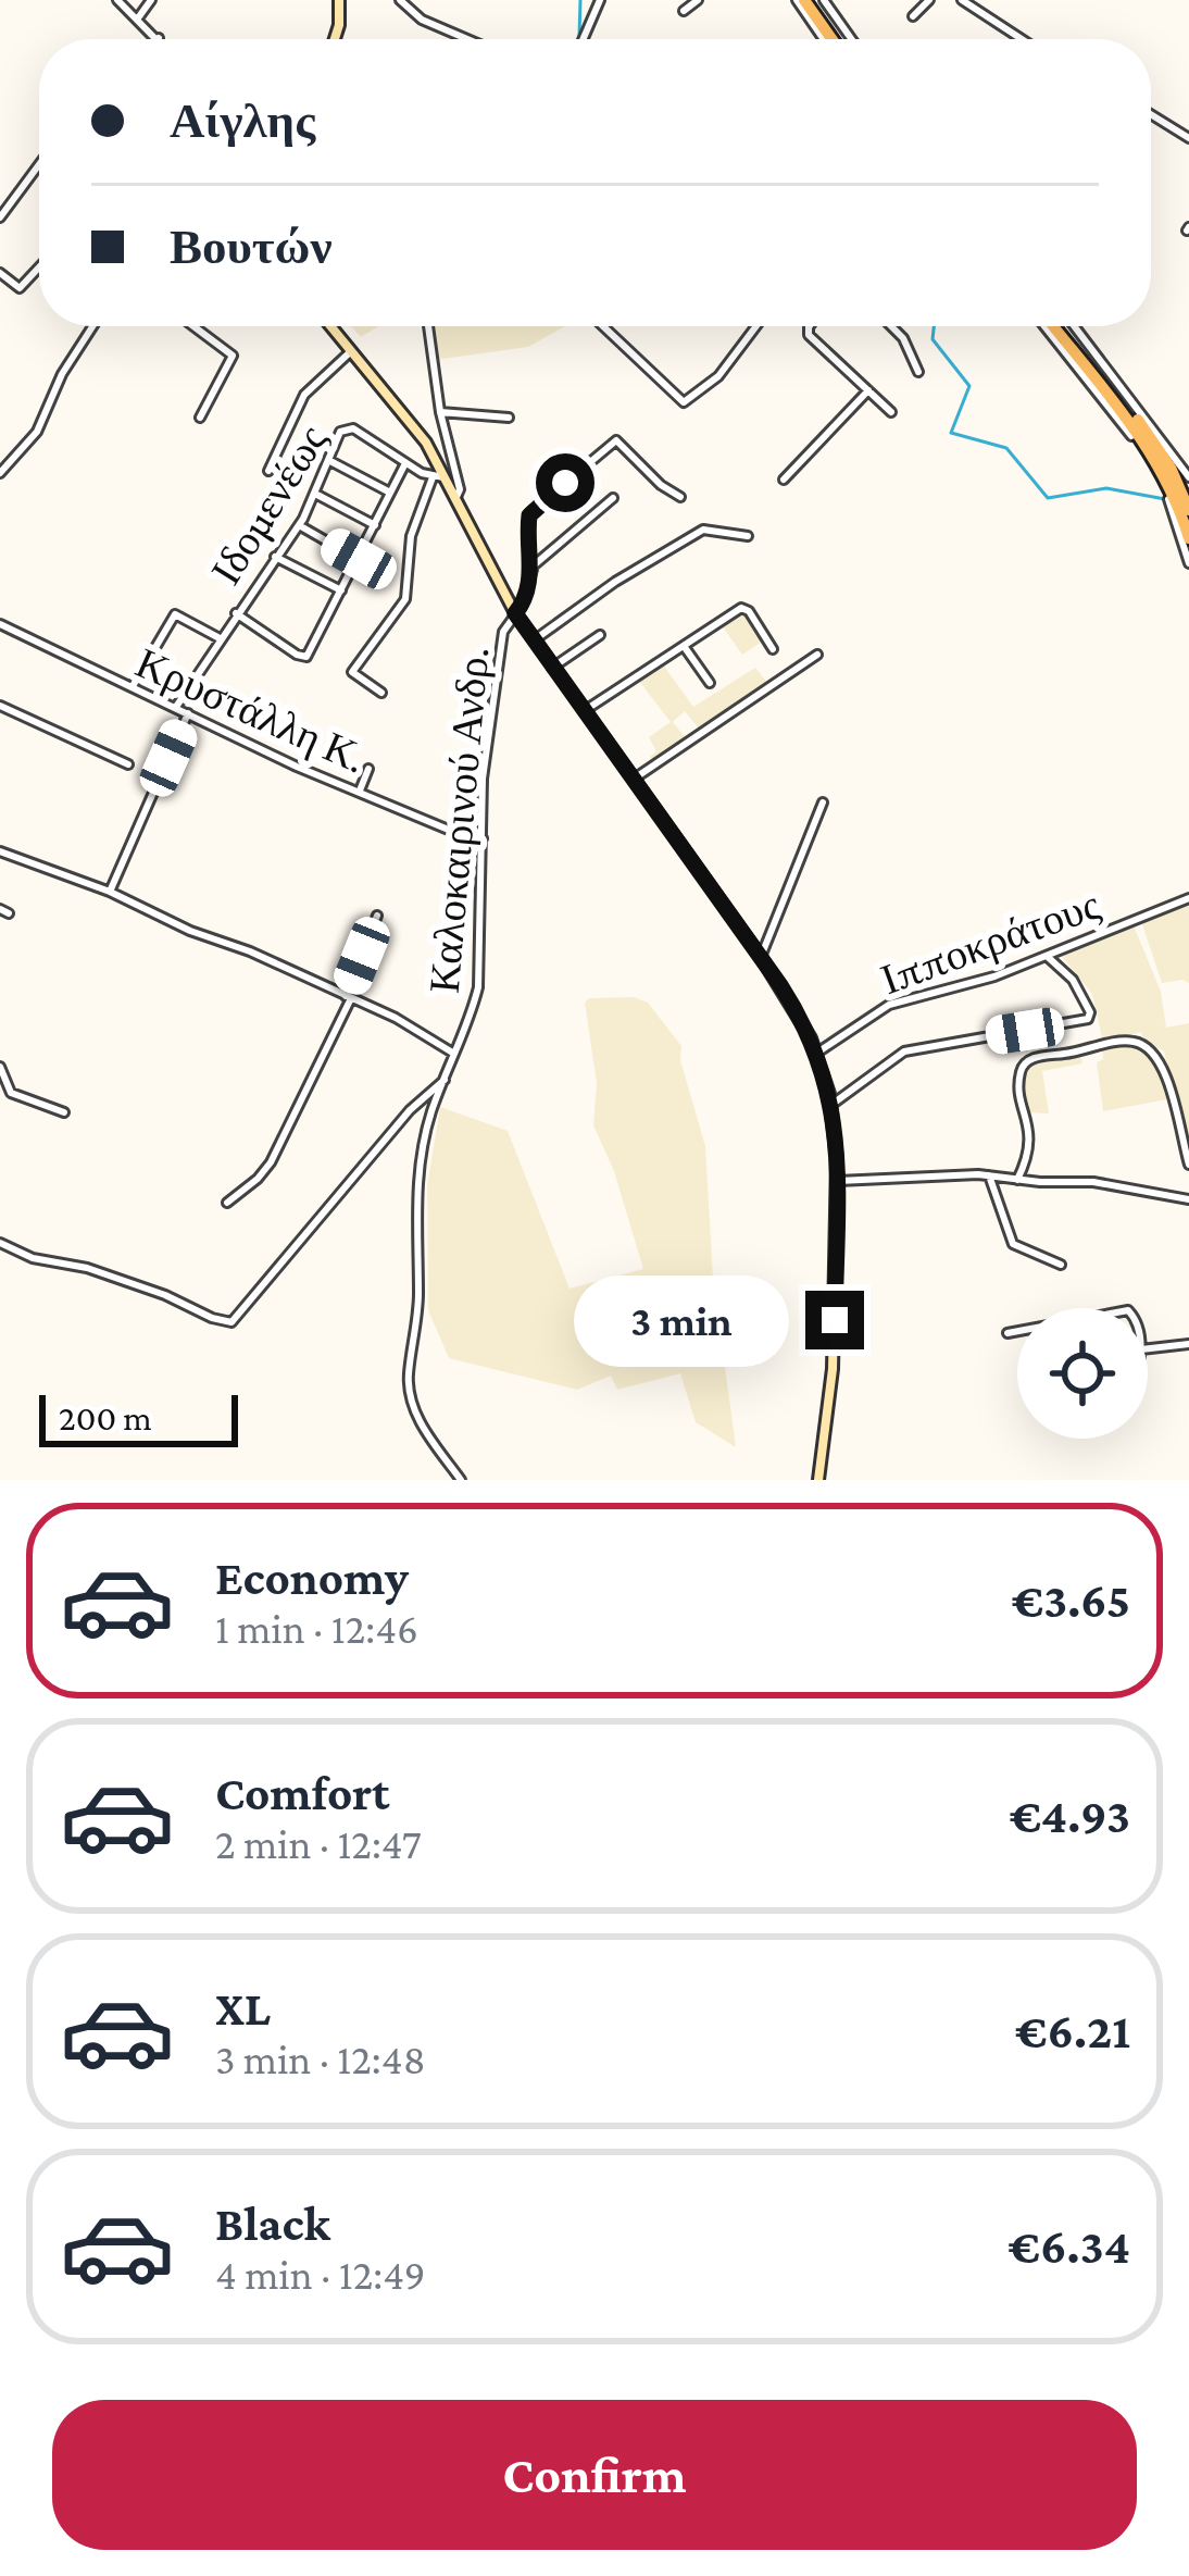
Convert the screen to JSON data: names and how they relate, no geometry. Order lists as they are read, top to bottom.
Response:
{
  "streets": {
    "street": [
      "Ιδομενέως",
      "Κρυστάλλη Κ.",
      "Καλοκαιρινού Ανδρ.",
      "Ιπποκράτους"
    ]
  },
  "crossings": [
    ["Ιδομενέως", "Κρυστάλλη Κ."],
    ["Κρυστάλλη Κ.", "Καλοκαιρινού Ανδρ."]
  ],
  "scale_bar": "200 m",
  "page": {
    "banner": ["Αίγλης", "Βουτών"],
    "bubble": "3 min",
    "scale": "200 m",
    "list": [
      {
        "name": "Economy",
        "note": "1 min · 12:46",
        "value": "€3.65"
      },
      {
        "name": "Comfort",
        "note": "2 min · 12:47",
        "value": "€4.93"
      },
      {
        "name": "XL",
        "note": "3 min · 12:48",
        "value": "€6.21"
      },
      {
        "name": "Black",
        "note": "4 min · 12:49",
        "value": "€6.34"
      }
    ],
    "buttons": "Confirm"
  }
}
